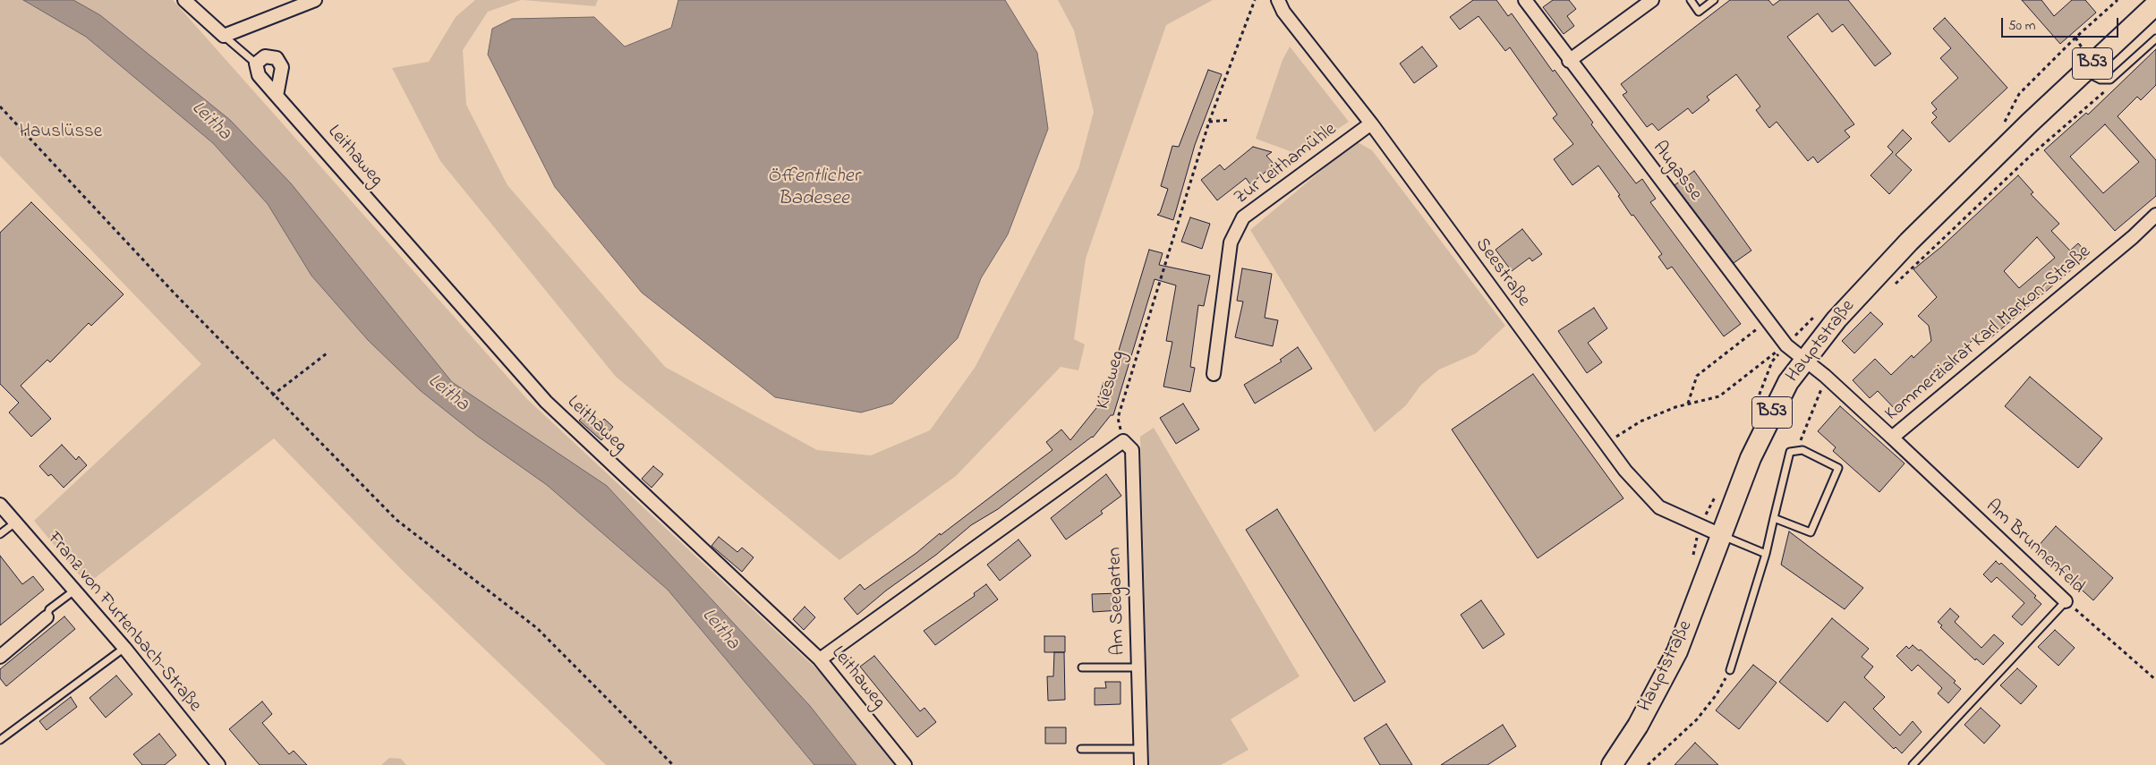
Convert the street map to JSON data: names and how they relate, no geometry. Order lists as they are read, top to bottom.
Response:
{
  "streets": {
    "main road": ["B53", "Hauptstraße"],
    "street": [
      "Leithaweg",
      "Zur Leithamühle",
      "Augasse",
      "Seestraße",
      "Kommerzialrat Karl Markon-Straße",
      "Am Brunnenfeld",
      "Am Seegarten",
      "Franz von Furtenbach-Straße"
    ],
    "path": ["Kiesweg"]
  },
  "crossings": [
    ["Zur Leithamühle", "Seestraße"],
    ["Augasse", "Kommerzialrat Karl Markon-Straße"],
    ["Augasse", "Hauptstraße"],
    ["Seestraße", "Hauptstraße"],
    ["Kommerzialrat Karl Markon-Straße", "Hauptstraße"],
    ["Kommerzialrat Karl Markon-Straße", "Am Brunnenfeld"],
    ["Kiesweg", "Am Seegarten"]
  ],
  "water": ["Leitha", "Öffentlicher Badesee"],
  "parks": ["Hauslüsse"],
  "scale_bar": "50 m"
}
